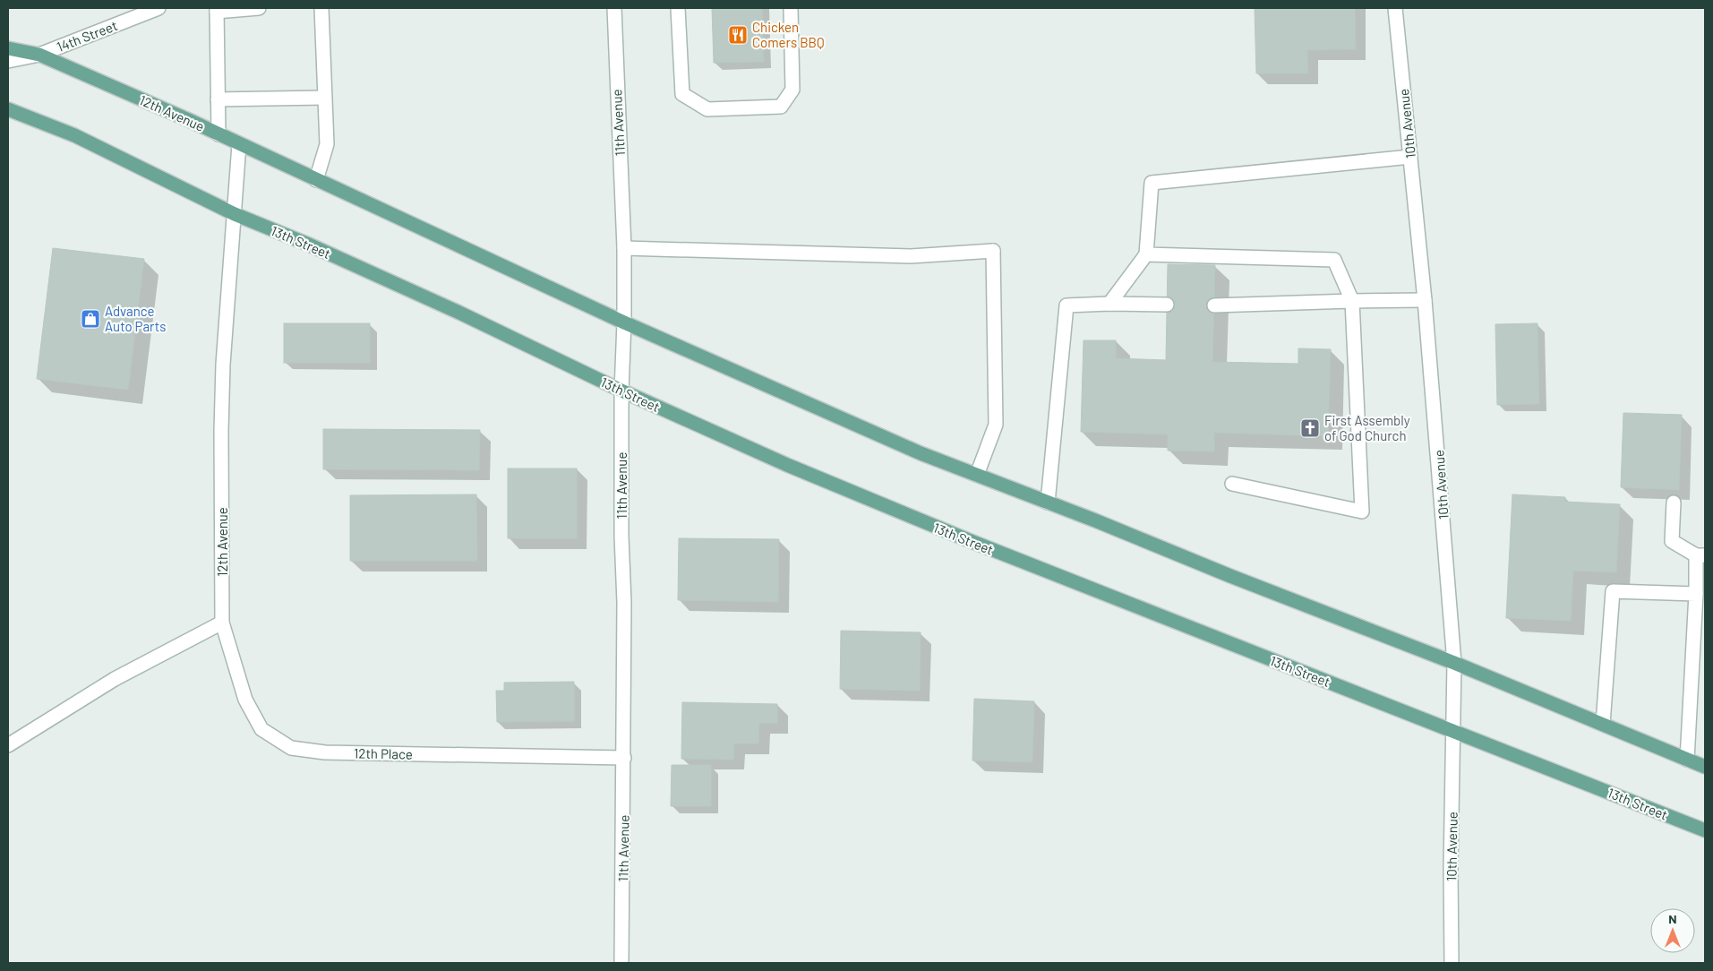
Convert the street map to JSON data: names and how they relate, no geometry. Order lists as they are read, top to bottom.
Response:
{
  "streets": {
    "main road": ["14th Street", "12th Avenue", "13th Street"],
    "street": ["11th Avenue", "10th Avenue", "12th Place"]
  },
  "crossings": [
    ["14th Street", "12th Avenue"],
    ["12th Avenue", "13th Street"],
    ["12th Avenue", "12th Place"],
    ["11th Avenue", "13th Street"],
    ["11th Avenue", "12th Place"],
    ["10th Avenue", "13th Street"]
  ],
  "places": {
    "restaurant": ["Chicken Comers BBQ"],
    "shop": ["Advance Auto Parts"],
    "church": ["First Assembly of God Church"]
  },
  "north": "top"
}
